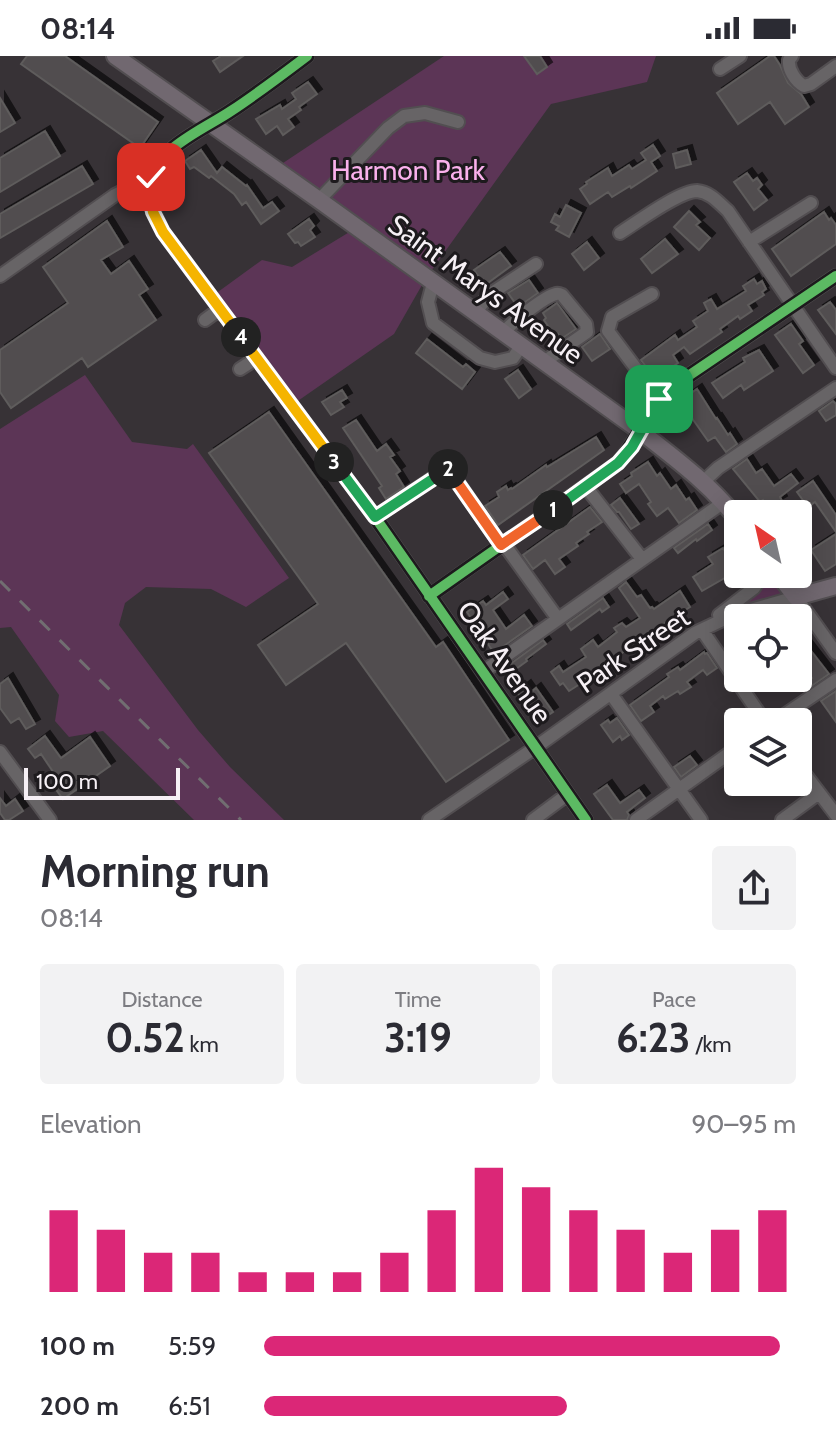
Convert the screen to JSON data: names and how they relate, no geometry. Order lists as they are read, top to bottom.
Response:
{
  "streets": {
    "main road": ["Saint Marys Avenue"],
    "street": ["Park Street", "Oak Avenue"]
  },
  "crossings": [
    ["Park Street", "Oak Avenue"]
  ],
  "parks": ["Harmon Park"],
  "scale_bar": "100 m",
  "north": "top left",
  "page": {
    "status": "08:14",
    "pins": [
      "4",
      "3",
      "2",
      "1"
    ],
    "scale": "100 m",
    "heading": ["Morning run", "08:14"],
    "stats": [
      ["Distance", "0.52 km"],
      ["Time", "3:19"],
      ["Pace", "6:23 /km"]
    ],
    "chart": ["Elevation", "90–95 m"],
    "list": [
      {
        "name": "100 m",
        "note": "5:59"
      },
      {
        "name": "200 m",
        "note": "6:51"
      }
    ]
  }
}
